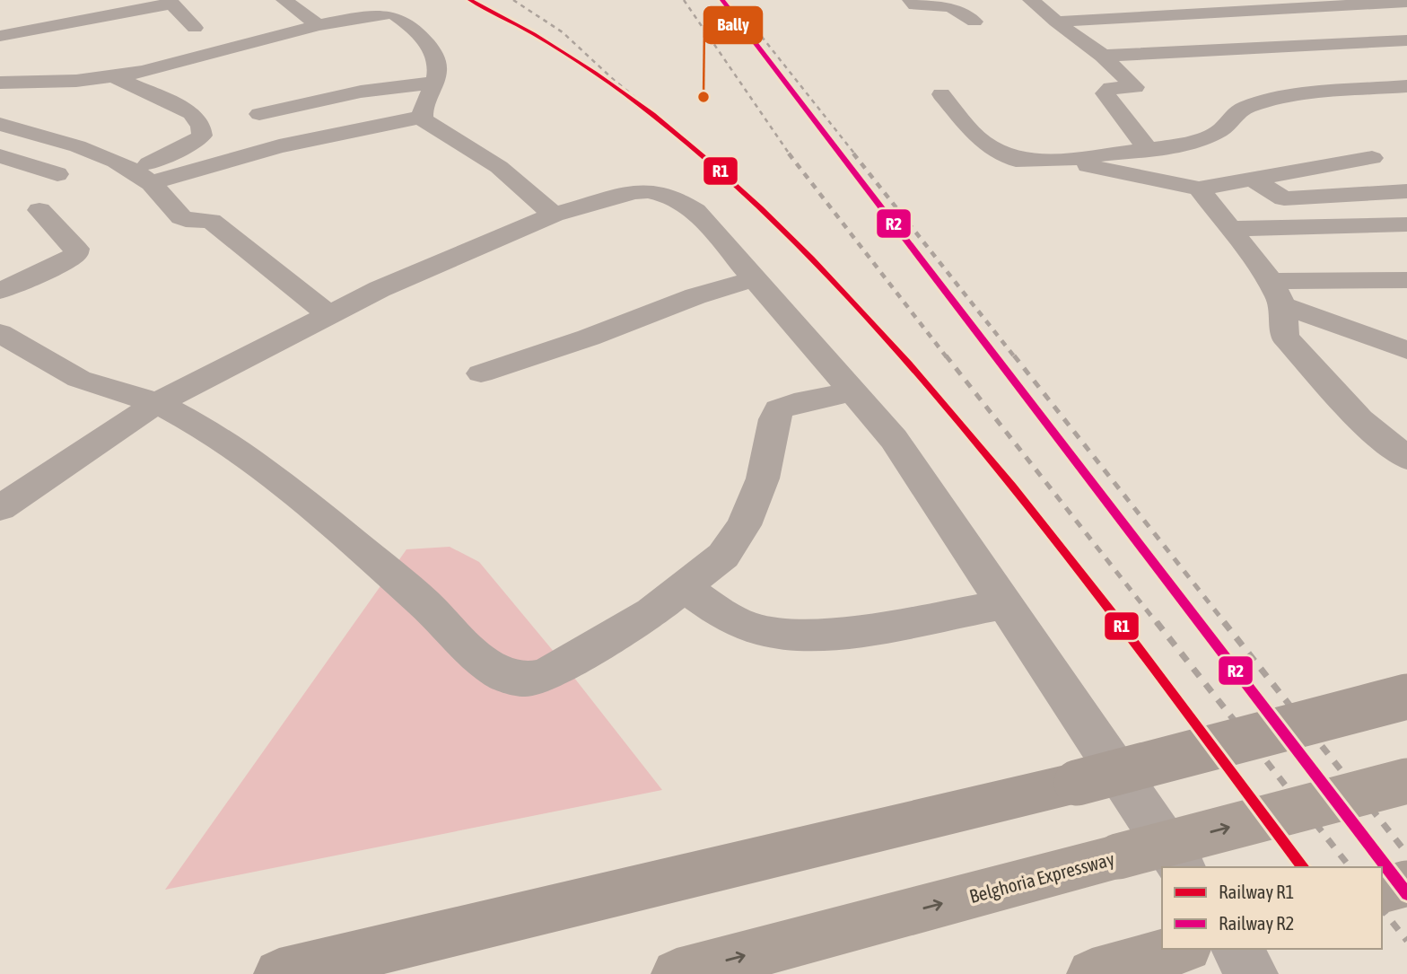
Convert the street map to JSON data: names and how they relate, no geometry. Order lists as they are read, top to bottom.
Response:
{
  "streets": {
    "highway": ["Belghoria Expressway"]
  },
  "one_way": ["Belghoria Expressway"],
  "places": ["Bally"],
  "lines": ["rail line R1", "rail line R2"],
  "legend": ["Railway R1", "Railway R2"]
}
